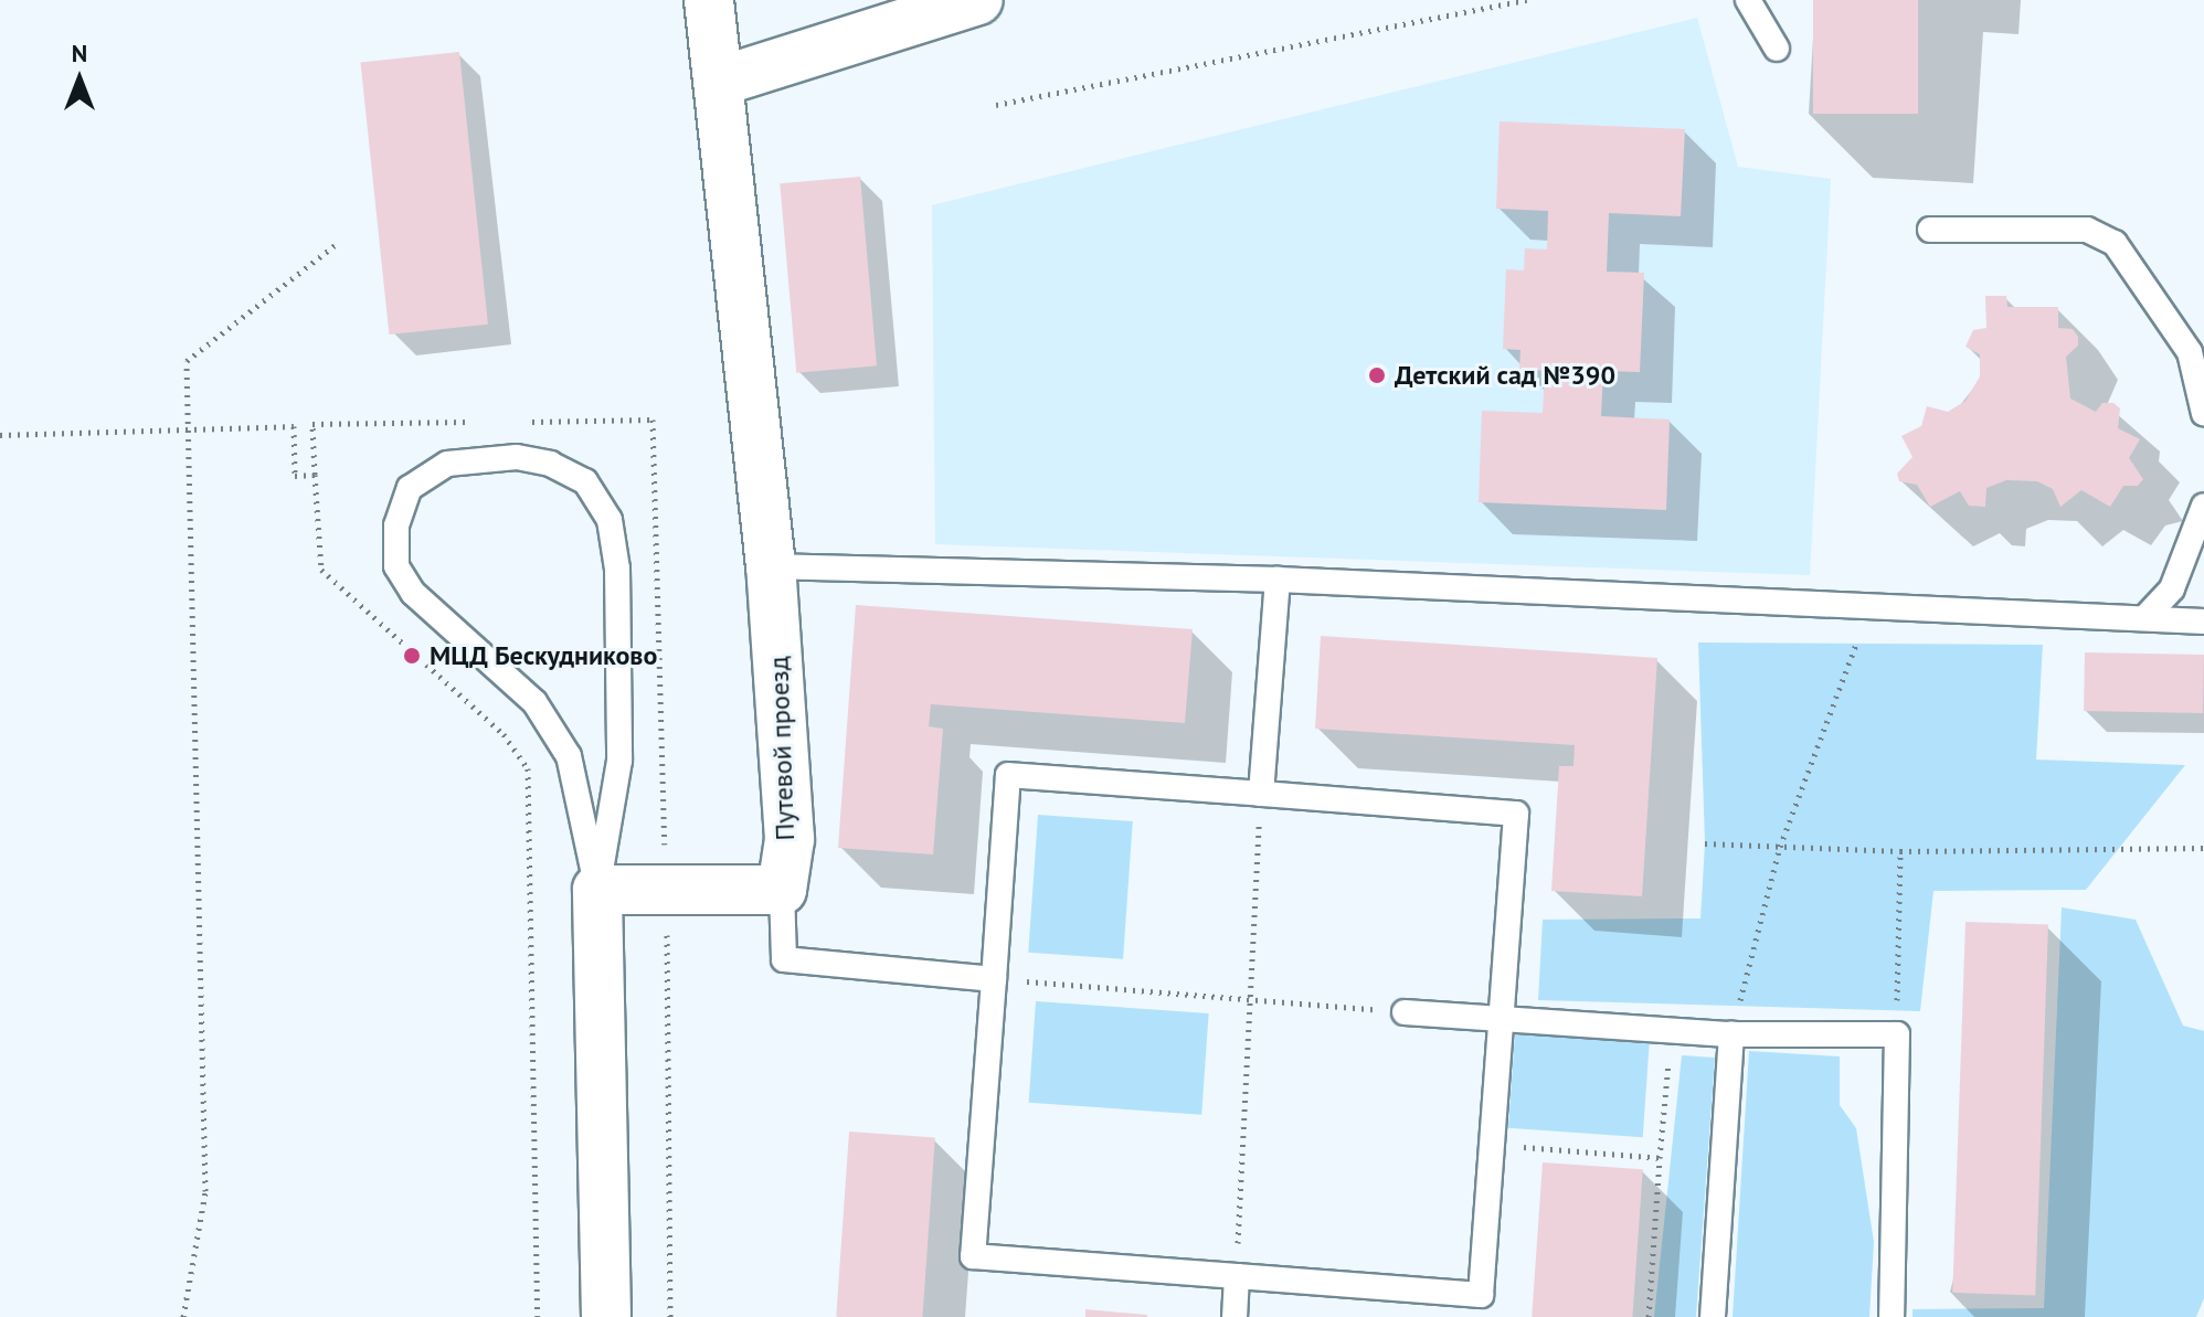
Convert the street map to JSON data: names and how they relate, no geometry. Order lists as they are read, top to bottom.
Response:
{
  "streets": {
    "street": ["Путевой проезд"]
  },
  "places": ["Детский сад №390", "МЦД Бескудниково"],
  "north": "top"
}
